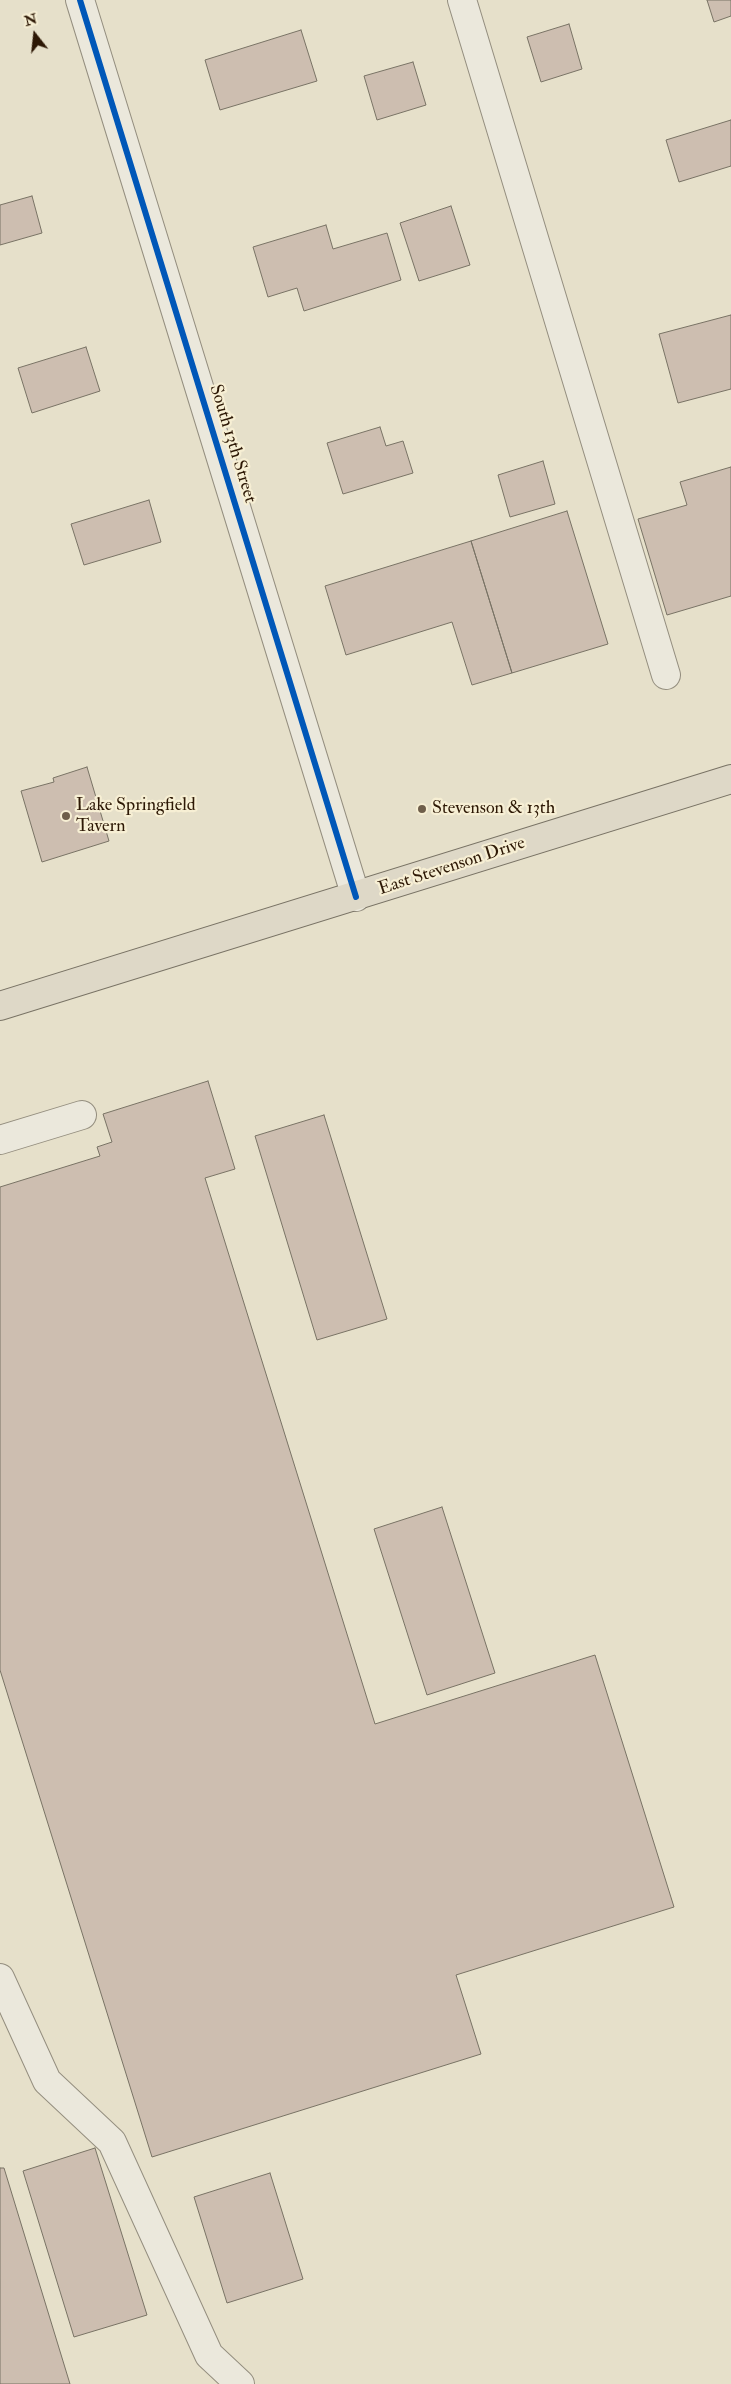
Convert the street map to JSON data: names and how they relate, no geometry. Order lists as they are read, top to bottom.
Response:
{
  "streets": {
    "main road": ["East Stevenson Drive"],
    "street": ["South 13th Street"]
  },
  "crossings": [
    ["South 13th Street", "East Stevenson Drive"]
  ],
  "places": ["Stevenson & 13th", "Lake Springfield Tavern"],
  "north": "top"
}
